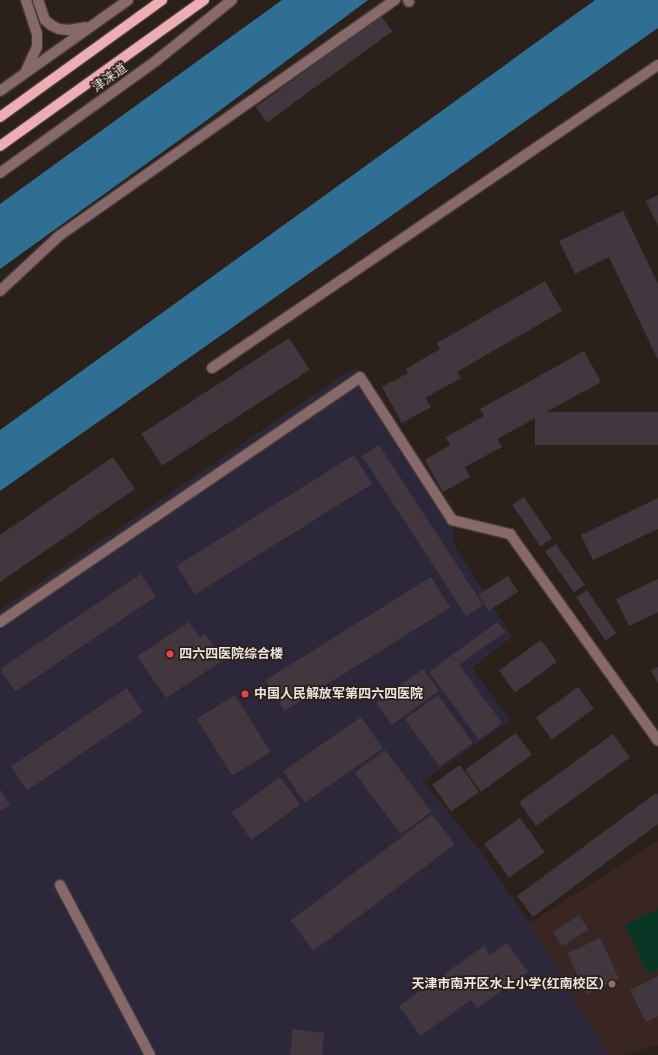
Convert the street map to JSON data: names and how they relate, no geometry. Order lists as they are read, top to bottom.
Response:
{
  "streets": {
    "street": ["津涞道"]
  },
  "places": ["四六四医院综合楼", "中国人民解放军第四六四医院", "天津市南开区水上小学(红南校区)"]
}
